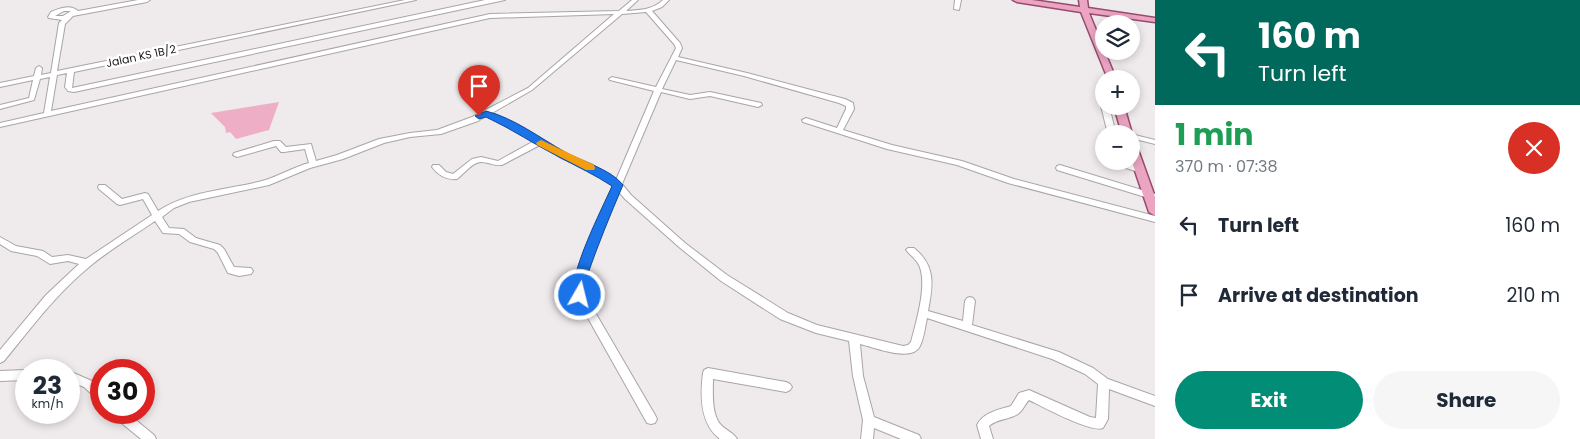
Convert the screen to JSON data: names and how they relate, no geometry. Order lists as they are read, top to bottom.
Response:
{
  "streets": {
    "street": ["Jalan KS 1B/2"]
  },
  "page": {
    "turn": ["160 m", "Turn left"],
    "map_buttons": ["+", "−"],
    "heading": ["1 min", "370 m · 07:38"],
    "list": [
      {
        "name": "Turn left",
        "value": "160 m"
      },
      {
        "name": "Arrive at destination",
        "value": "210 m"
      }
    ],
    "speed": "23 km/h",
    "limit": "30",
    "buttons": ["Exit", "Share"]
  }
}
